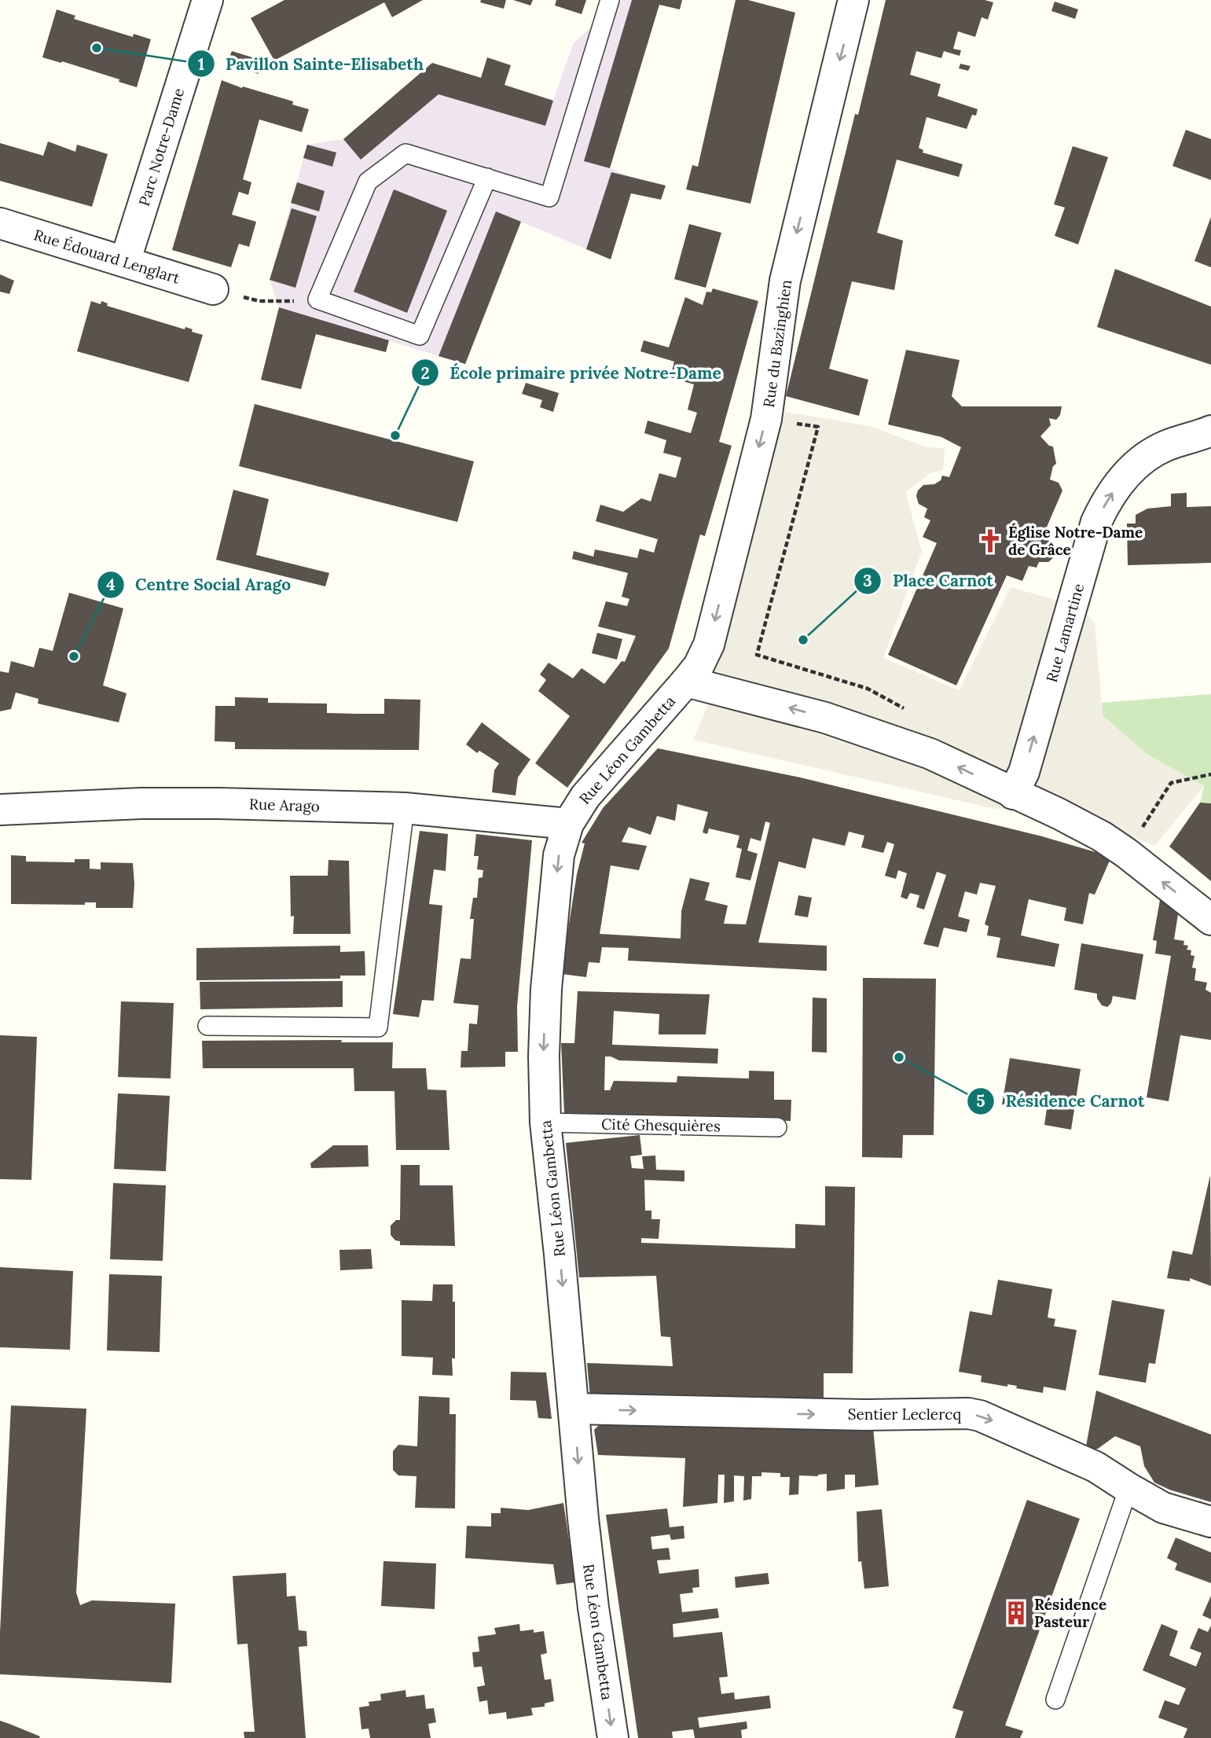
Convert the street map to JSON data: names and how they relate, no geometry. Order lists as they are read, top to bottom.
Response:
{
  "streets": {
    "street": [
      "Parc Notre-Dame",
      "Rue Édouard Lenglart",
      "Rue du Bazinghien",
      "Rue Lamartine",
      "Rue Léon Gambetta",
      "Rue Arago",
      "Sentier Leclercq"
    ],
    "lane": ["Cité Ghesquières"]
  },
  "crossings": [
    ["Parc Notre-Dame", "Rue Édouard Lenglart"],
    ["Rue du Bazinghien", "Rue Léon Gambetta"],
    ["Rue Léon Gambetta", "Rue Arago"],
    ["Rue Léon Gambetta", "Cité Ghesquières"],
    ["Rue Léon Gambetta", "Sentier Leclercq"]
  ],
  "one_way": [
    "Rue du Bazinghien",
    "Rue Lamartine",
    "Rue Léon Gambetta",
    "Sentier Leclercq"
  ],
  "places": {
    "other": [
      "Pavillon Sainte-Elisabeth",
      "École primaire privée Notre-Dame",
      "Place Carnot",
      "Centre Social Arago",
      "Résidence Carnot"
    ],
    "church": ["Église Notre-Dame de Grâce"],
    "building": ["Résidence Pasteur"]
  }
}
